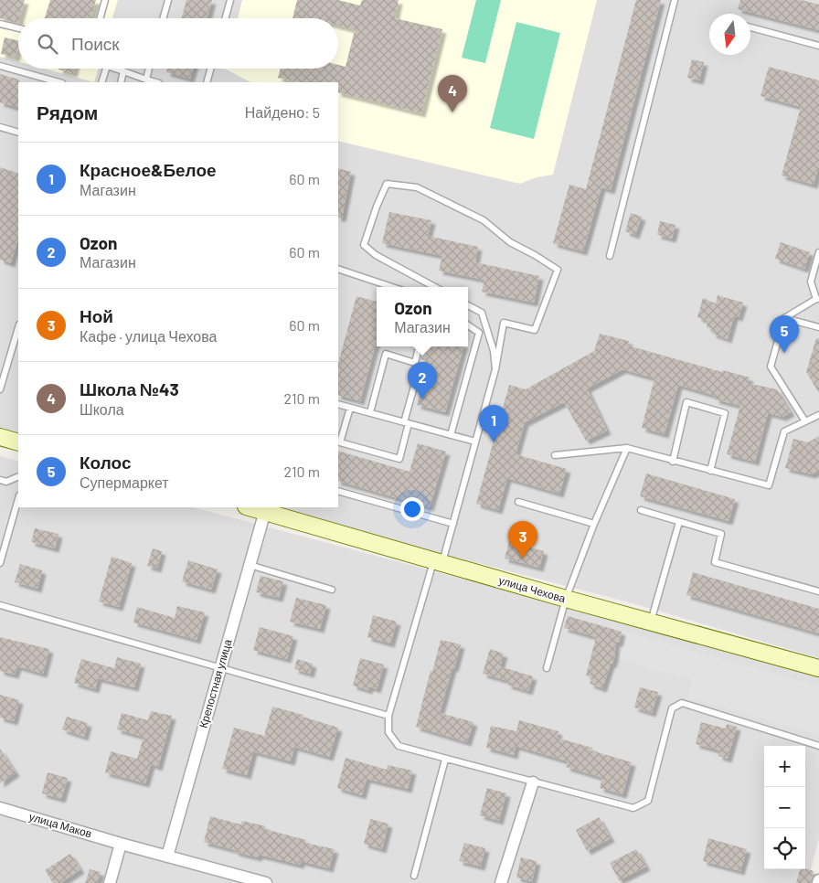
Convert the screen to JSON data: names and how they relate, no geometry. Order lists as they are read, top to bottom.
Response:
{
  "streets": {
    "street": ["улица Чехова", "Крепостная улица", "улица Маков"]
  },
  "crossings": [
    ["улица Чехова", "Крепостная улица"]
  ],
  "north": "bottom",
  "page": {
    "search": "Поиск",
    "pins": [
      "4",
      "5",
      "2",
      "1",
      "3"
    ],
    "heading": ["Рядом", "Найдено: 5"],
    "list": [
      {
        "mark": "1",
        "name": "Красное&Белое",
        "note": "Магазин",
        "value": "60 m"
      },
      {
        "mark": "2",
        "name": "Ozon",
        "note": "Магазин",
        "value": "60 m"
      },
      {
        "mark": "3",
        "name": "Ной",
        "note": "Кафе · улица Чехова",
        "value": "60 m"
      },
      {
        "mark": "4",
        "name": "Школа №43",
        "note": "Школа",
        "value": "210 m"
      },
      {
        "mark": "5",
        "name": "Колос",
        "note": "Супермаркет",
        "value": "210 m"
      }
    ],
    "popup": ["Ozon", "Магазин"],
    "map_buttons": ["+", "−"]
  }
}
